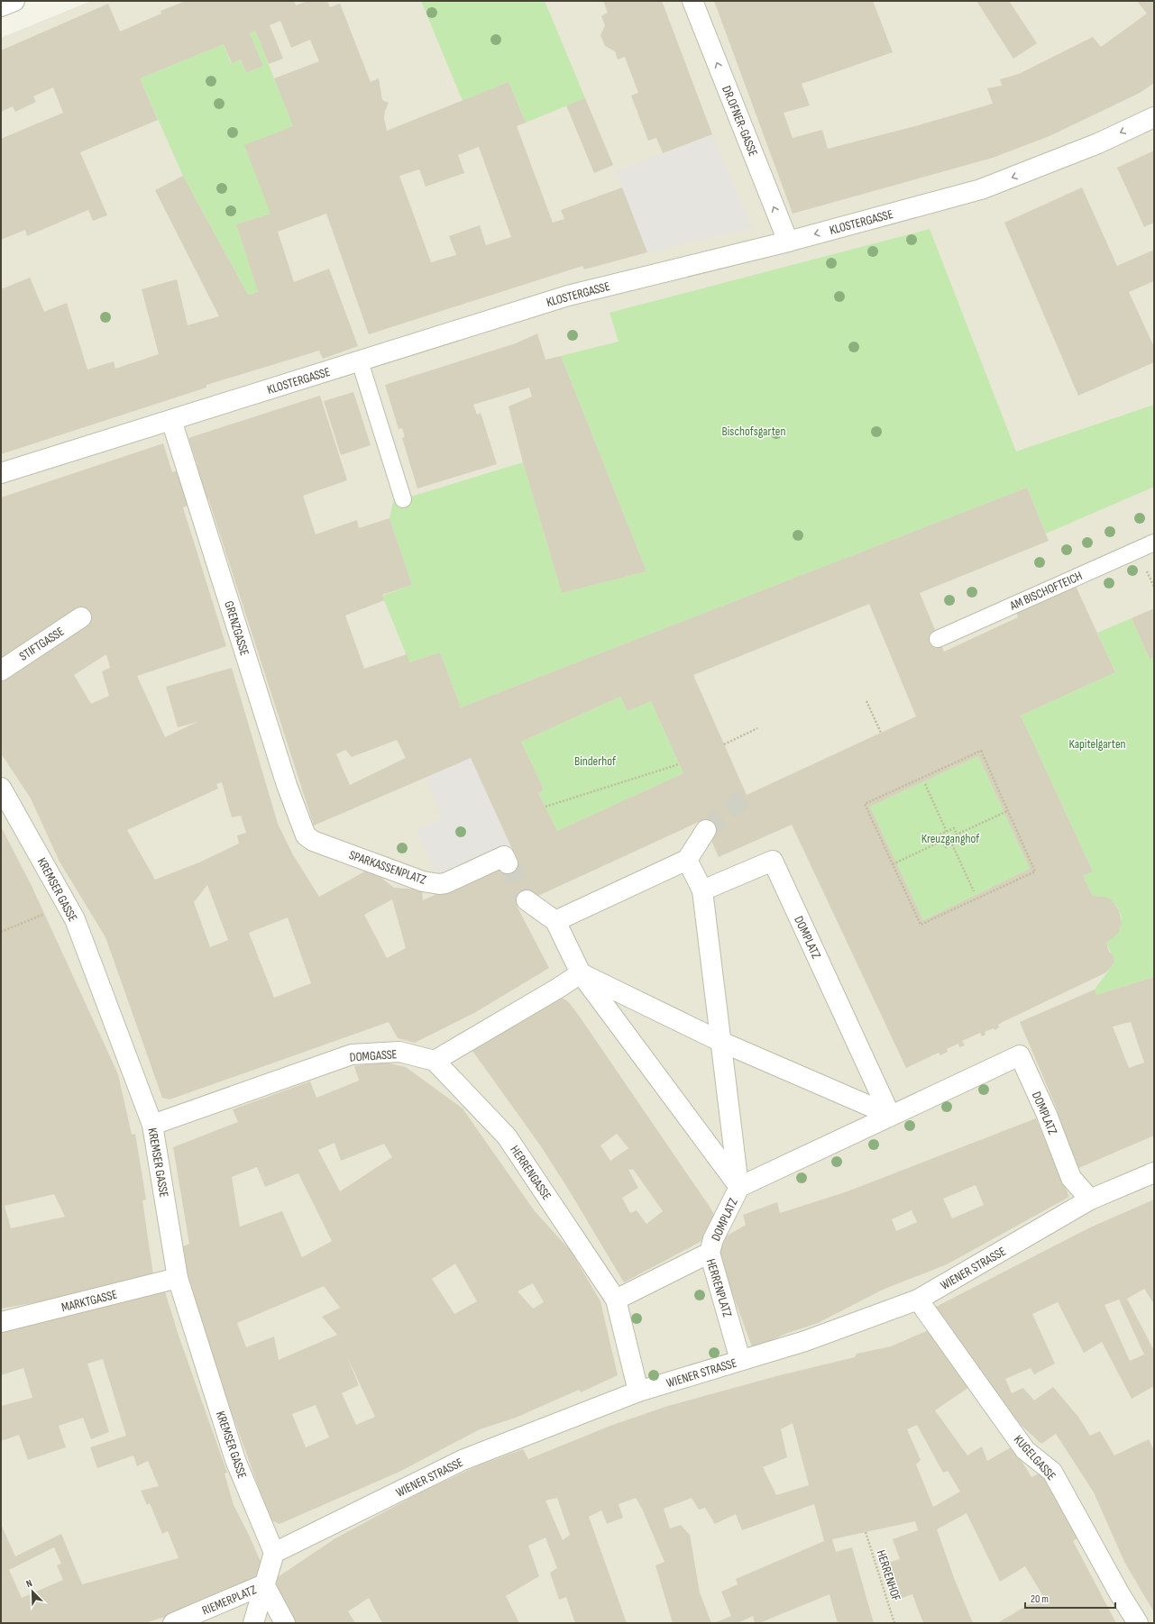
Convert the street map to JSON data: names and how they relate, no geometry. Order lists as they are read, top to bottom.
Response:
{
  "streets": {
    "street": [
      "DR.OFNER-GASSE",
      "KLOSTERGASSE",
      "GRENZGASSE",
      "STIFTGASSE",
      "SPARKASSENPLATZ",
      "KREMSER GASSE",
      "DOMPLATZ",
      "DOMGASSE",
      "HERRENGASSE",
      "WIENER STRASSE",
      "HERRENPLATZ",
      "MARKTGASSE",
      "KUGELGASSE",
      "RIEMERPLATZ"
    ],
    "lane": ["AM BISCHOFTEICH"],
    "path": ["HERRENHOF"]
  },
  "crossings": [
    ["DR.OFNER-GASSE", "KLOSTERGASSE"],
    ["KLOSTERGASSE", "GRENZGASSE"],
    ["GRENZGASSE", "SPARKASSENPLATZ"],
    ["KREMSER GASSE", "DOMGASSE"],
    ["KREMSER GASSE", "WIENER STRASSE"],
    ["KREMSER GASSE", "MARKTGASSE"],
    ["DOMPLATZ", "WIENER STRASSE"],
    ["DOMPLATZ", "HERRENPLATZ"],
    ["DOMGASSE", "HERRENGASSE"],
    ["HERRENGASSE", "HERRENPLATZ"],
    ["WIENER STRASSE", "HERRENPLATZ"],
    ["WIENER STRASSE", "KUGELGASSE"]
  ],
  "one_way": ["DR.OFNER-GASSE"],
  "parks": [
    "Bischofsgarten",
    "Kapitelgarten",
    "Binderhof",
    "Kreuzganghof"
  ],
  "scale_bar": "20 m",
  "north": "top left"
}
